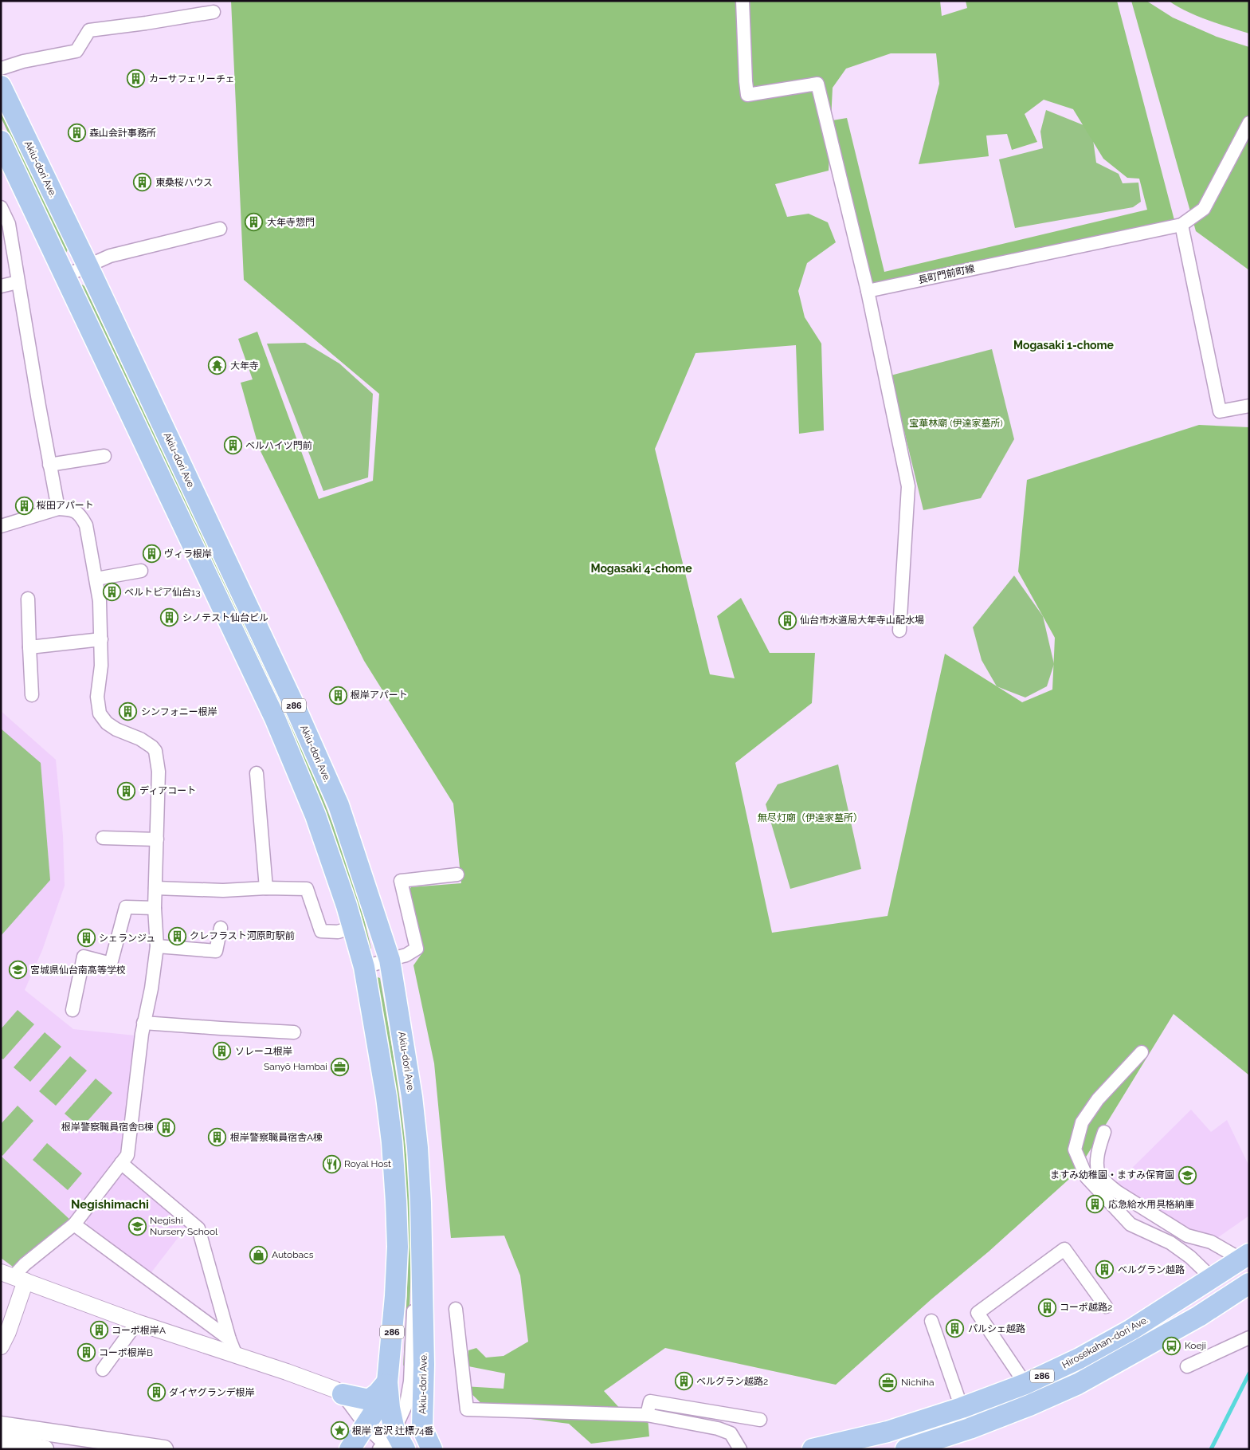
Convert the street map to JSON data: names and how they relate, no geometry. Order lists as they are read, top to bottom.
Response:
{
  "streets": {
    "highway": ["Akiu-dori Ave.", "286", "Hirosekahan-dori Ave."],
    "street": ["長町門前町線"]
  },
  "districts": ["Mogasaki 1-chome", "Mogasaki 4-chome", "Negishimachi"],
  "parks": ["宝華林廟 (伊達家墓所)", "無尽灯廟（伊達家墓所）"],
  "places": {
    "building": [
      "カーサフェリーチェ",
      "森山会計事務所",
      "東桑桜ハウス",
      "大年寺惣門",
      "ベルハイツ門前",
      "桜田アパート",
      "ヴィラ根岸",
      "ベルトピア仙台13",
      "シノテスト仙台ビル",
      "仙台市水道局大年寺山配水場",
      "根岸アパート",
      "シンフォニー根岸",
      "ディアコート",
      "クレフラスト河原町駅前",
      "シェランジュ",
      "ソレーユ根岸",
      "根岸警察職員宿舎B棟",
      "根岸警察職員宿舎A棟",
      "応急給水用具格納庫",
      "ベルグラン越路",
      "コーポ越路2",
      "パルシェ越路",
      "コーポ根岸A",
      "コーポ根岸B",
      "ベルグラン越路2",
      "ダイヤグランデ根岸"
    ],
    "temple": ["大年寺"],
    "school or university": ["宮城県仙台南高等学校", "ますみ幼稚園・ますみ保育園", "Negishi Nursery School"],
    "office": ["Sanyō Hambai", "Nichiha"],
    "restaurant": ["Royal Host"],
    "shop": ["Autobacs"],
    "bus stop": ["Koeji"],
    "place": ["根岸 宮沢 辻標74番"]
  }
}
